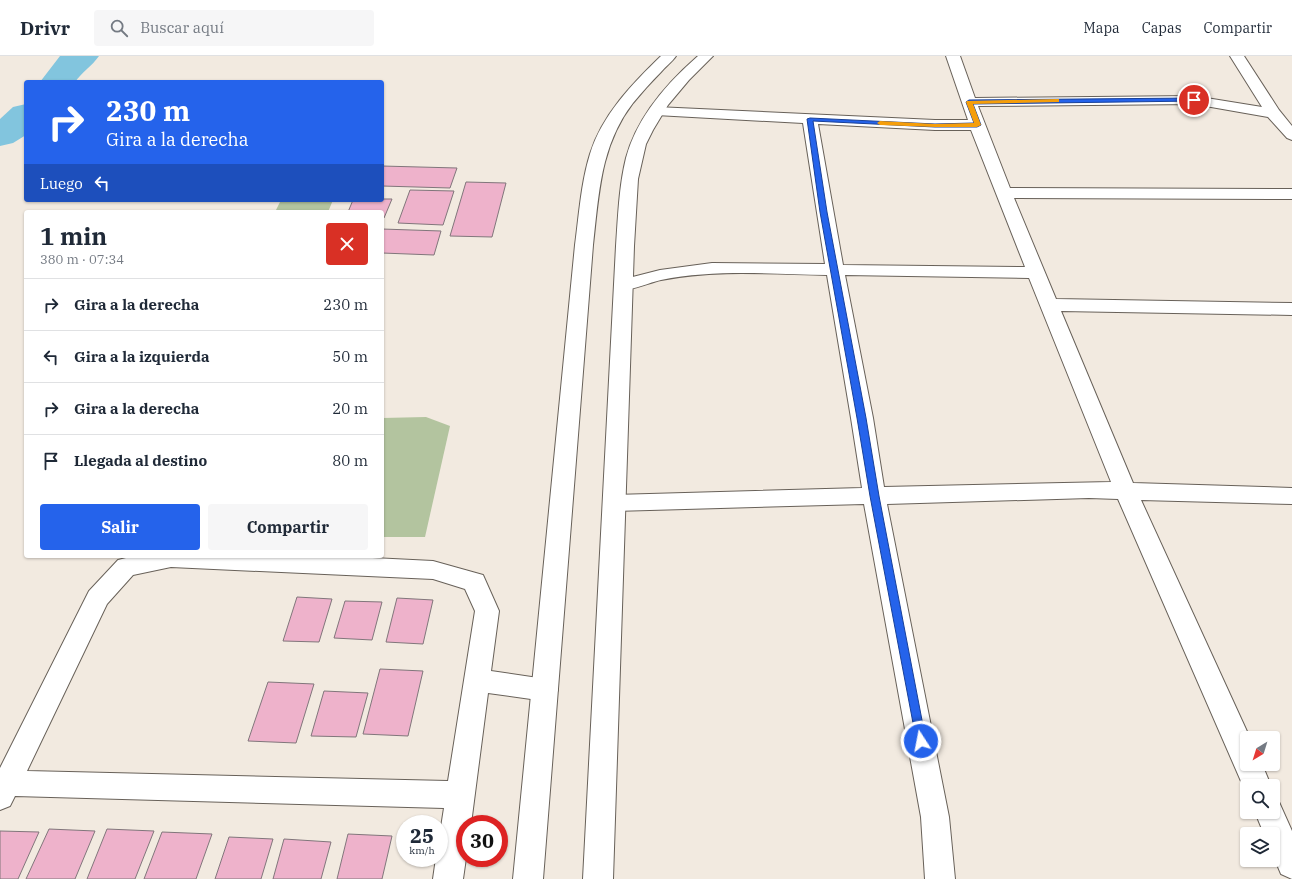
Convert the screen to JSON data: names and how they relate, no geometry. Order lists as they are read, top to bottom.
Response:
{
  "north": "bottom left",
  "page": {
    "header": "Drivr",
    "search": "Buscar aquí",
    "nav": ["Mapa", "Capas", "Compartir"],
    "turn": ["230 m", "Gira a la derecha"],
    "then": "Luego",
    "heading": ["1 min", "380 m · 07:34"],
    "list": [
      {
        "name": "Gira a la derecha",
        "value": "230 m"
      },
      {
        "name": "Gira a la izquierda",
        "value": "50 m"
      },
      {
        "name": "Gira a la derecha",
        "value": "20 m"
      },
      {
        "name": "Llegada al destino",
        "value": "80 m"
      }
    ],
    "buttons": ["Salir", "Compartir"],
    "speed": "25 km/h",
    "limit": "30"
  }
}
